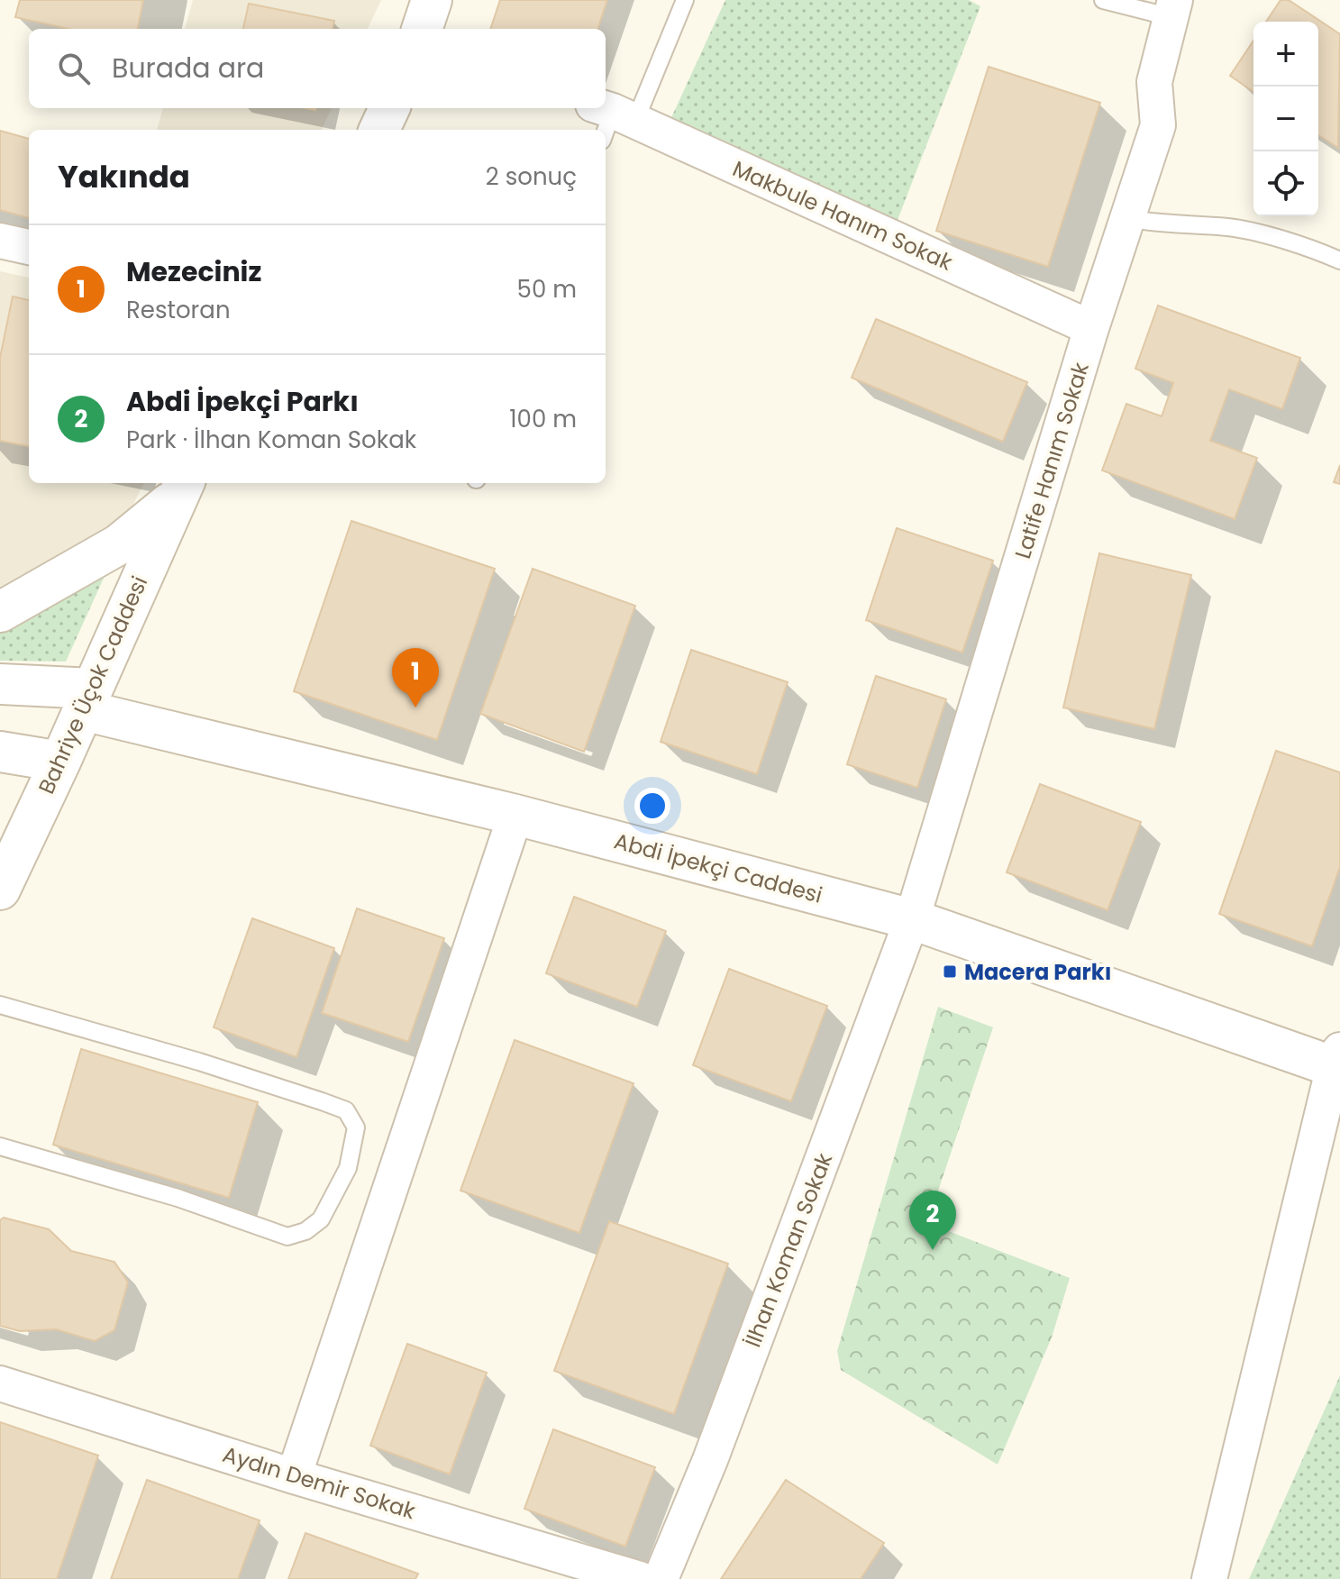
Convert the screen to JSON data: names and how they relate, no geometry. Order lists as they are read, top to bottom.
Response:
{
  "streets": {
    "main road": ["Bahriye Üçok Caddesi", "Abdi İpekçi Caddesi"],
    "street": [
      "Makbule Hanım Sokak",
      "Latife Hanım Sokak",
      "İlhan Koman Sokak",
      "Aydın Demir Sokak"
    ]
  },
  "crossings": [
    ["Makbule Hanım Sokak", "Latife Hanım Sokak"],
    ["Latife Hanım Sokak", "Abdi İpekçi Caddesi"],
    ["Latife Hanım Sokak", "İlhan Koman Sokak"],
    ["Bahriye Üçok Caddesi", "Abdi İpekçi Caddesi"],
    ["Abdi İpekçi Caddesi", "İlhan Koman Sokak"]
  ],
  "places": {
    "transit": ["Macera Parkı"]
  },
  "page": {
    "map_buttons": ["+", "−"],
    "search": "Burada ara",
    "heading": ["Yakında", "2 sonuç"],
    "list": [
      {
        "mark": "1",
        "name": "Mezeciniz",
        "note": "Restoran",
        "value": "50 m"
      },
      {
        "mark": "2",
        "name": "Abdi İpekçi Parkı",
        "note": "Park · İlhan Koman Sokak",
        "value": "100 m"
      }
    ],
    "pins": ["1", "2"]
  }
}
